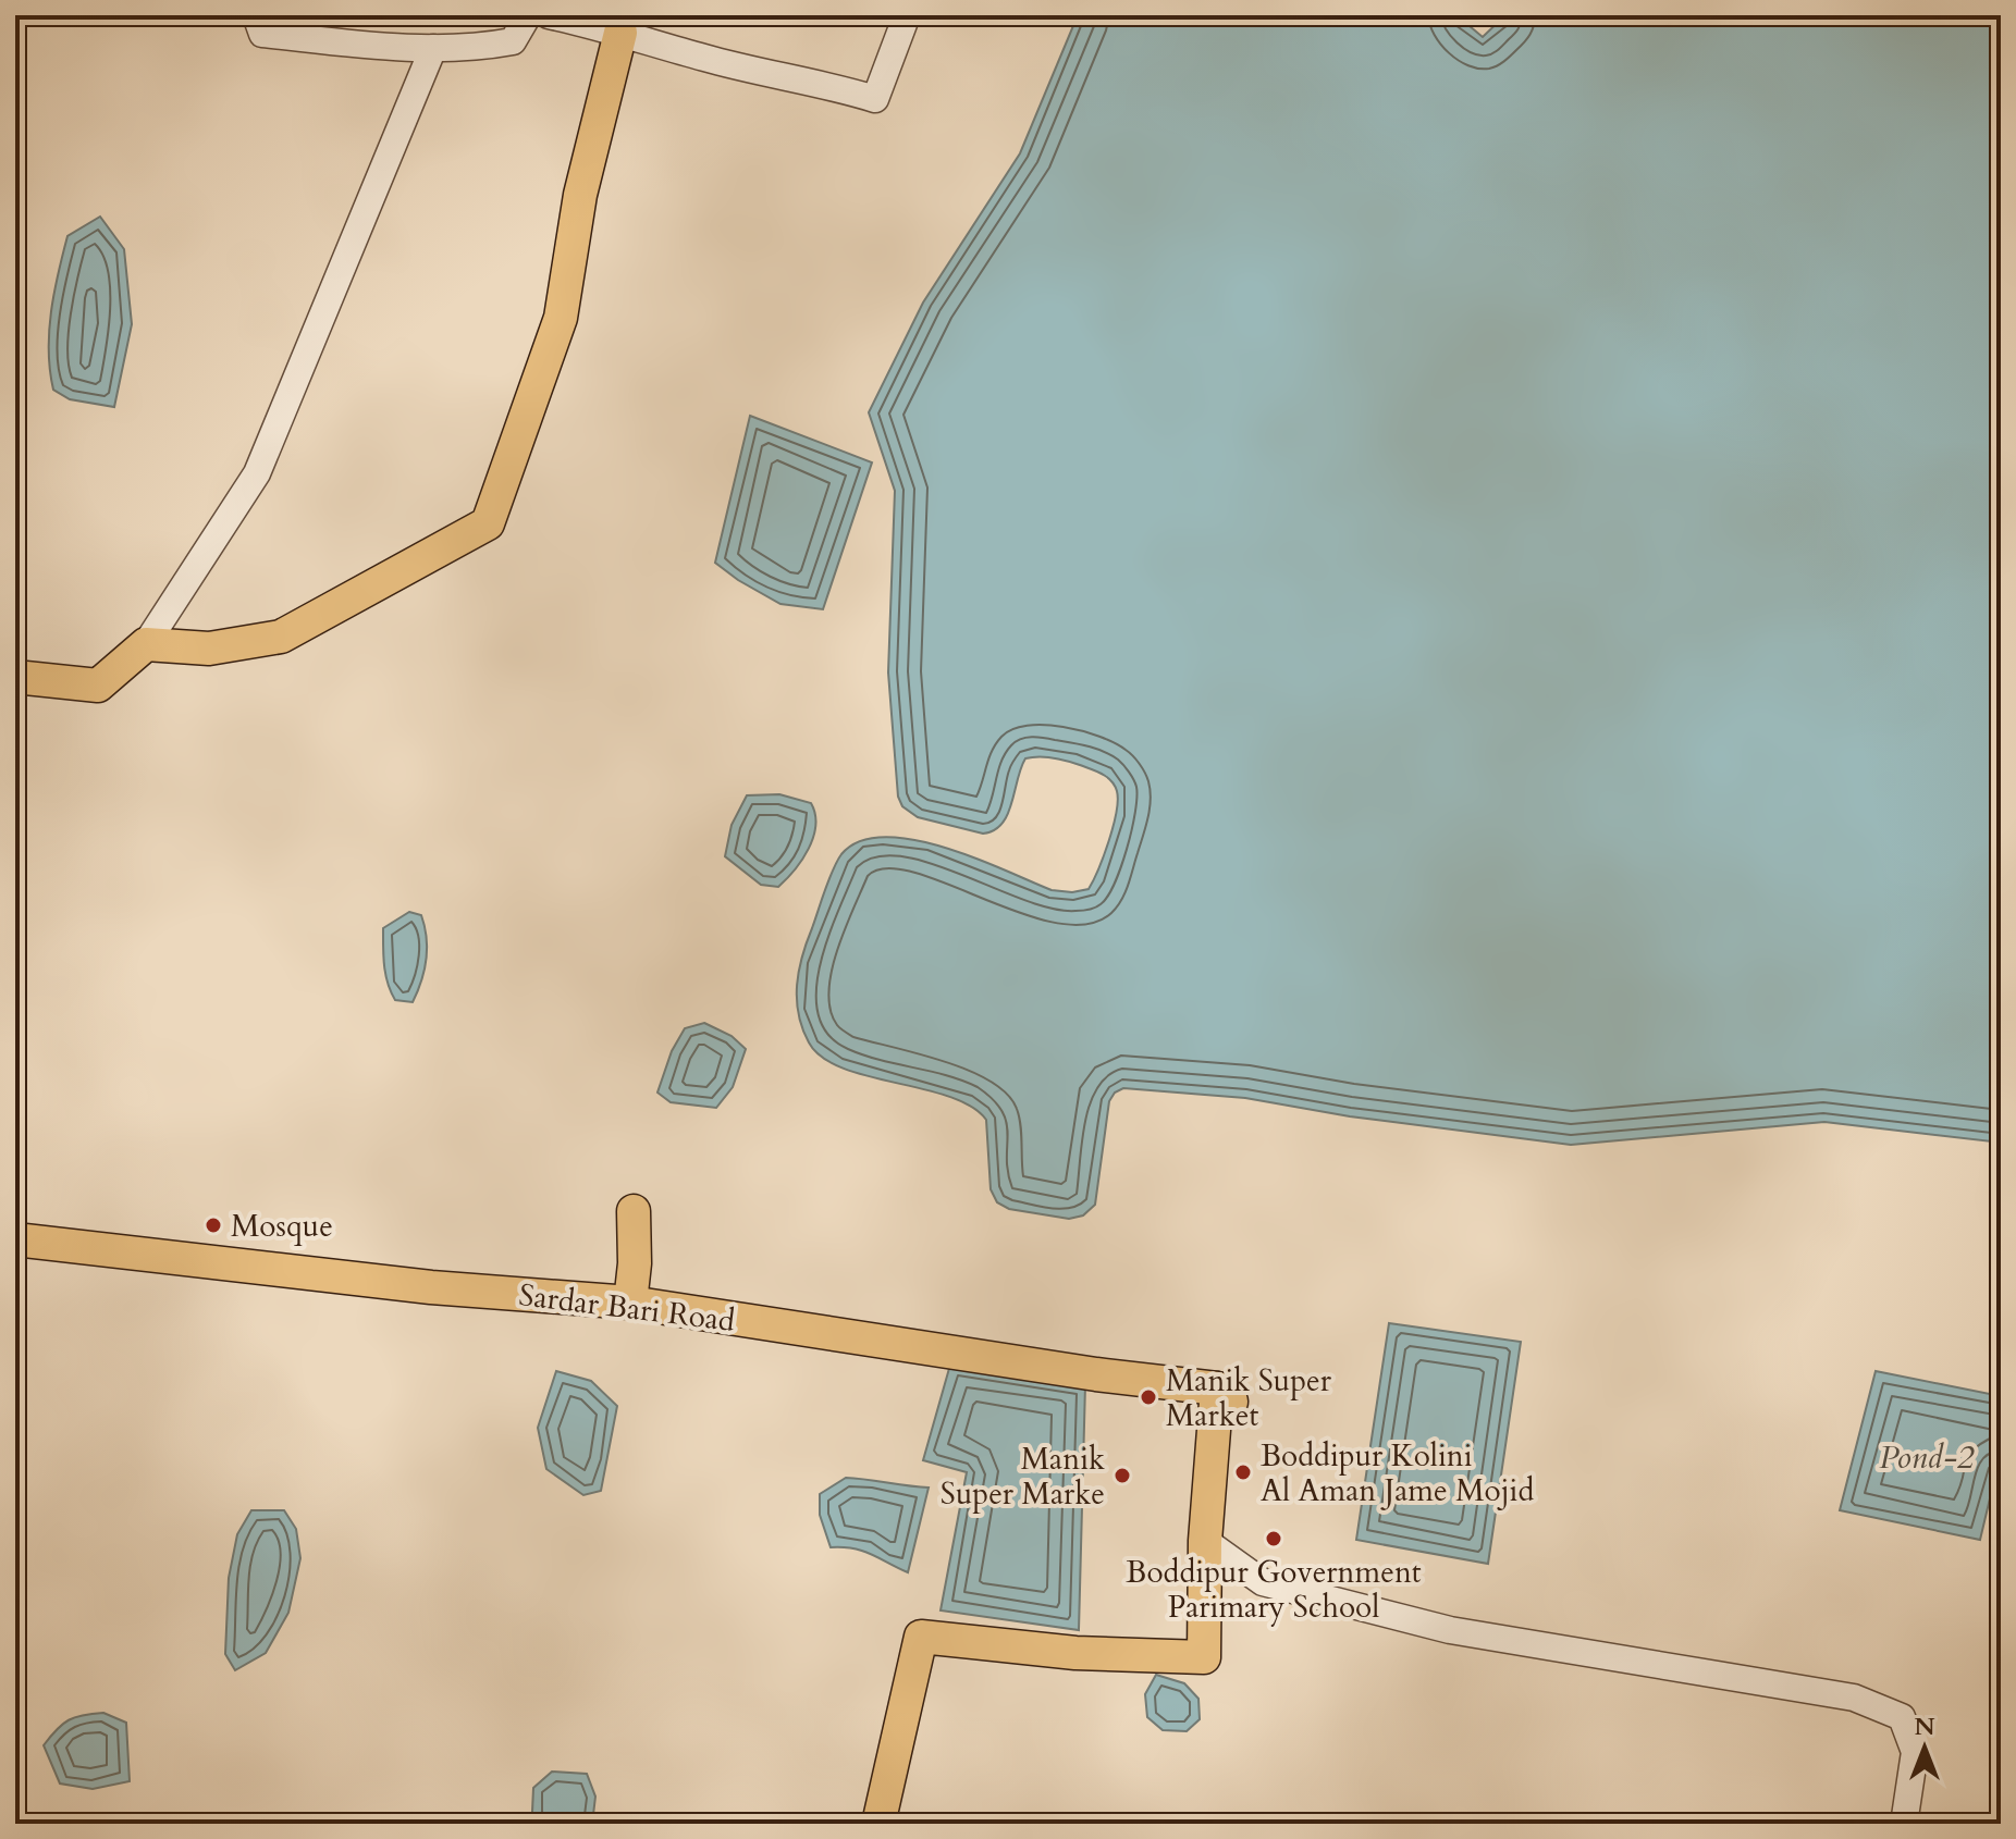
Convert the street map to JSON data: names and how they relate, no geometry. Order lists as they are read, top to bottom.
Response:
{
  "streets": {
    "main road": ["Sardar Bari Road"]
  },
  "water": ["Pond-2"],
  "places": [
    "Mosque",
    "Manik Super Market",
    "Boddipur Kolini Al Aman Jame Mojid",
    "Manik Super Marke",
    "Boddipur Government Parimary School"
  ],
  "north": "top"
}
